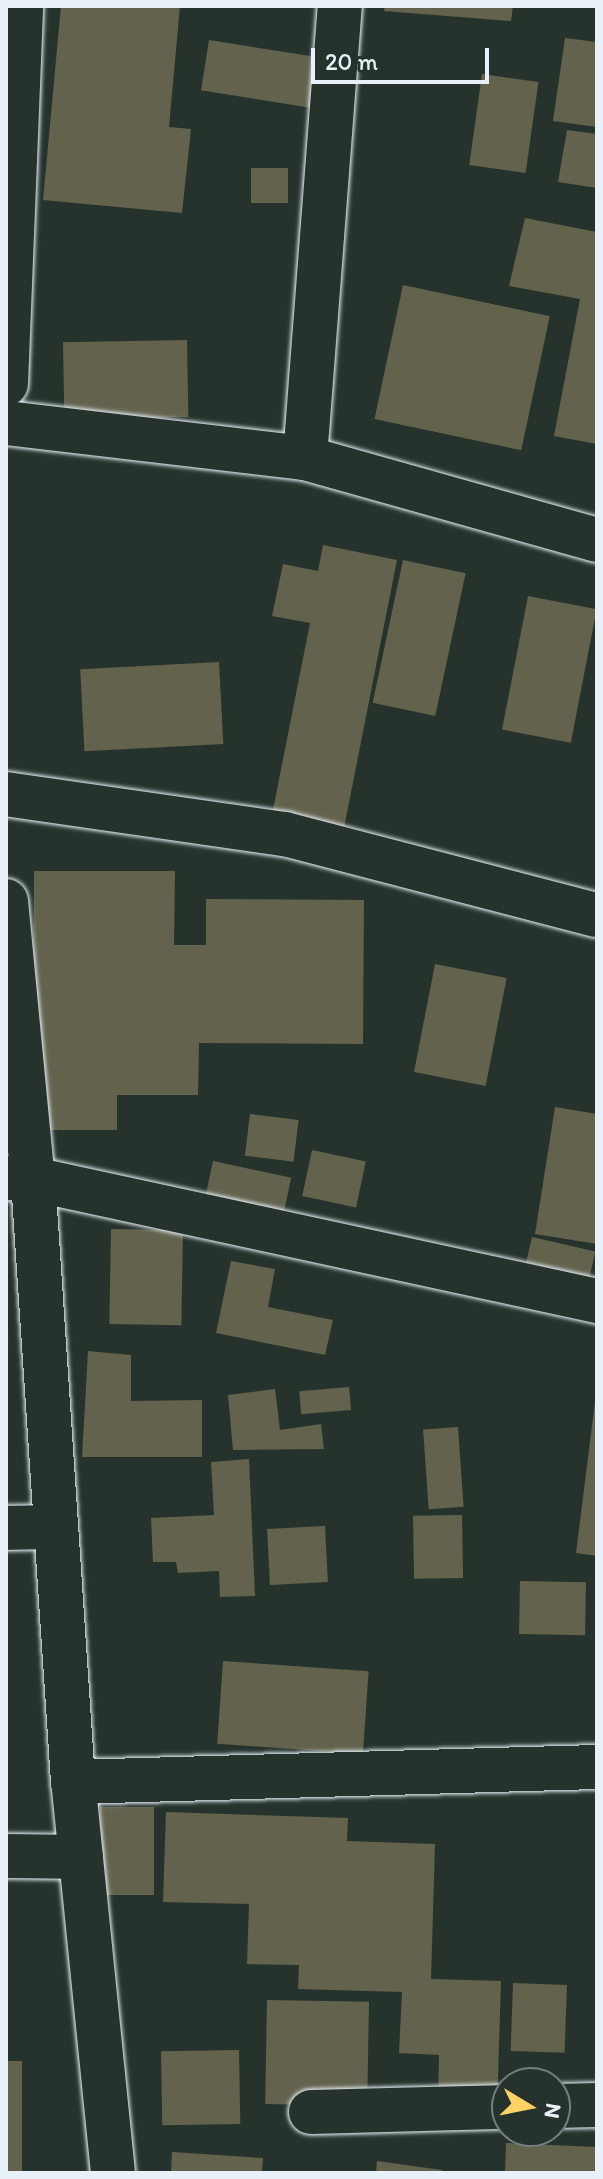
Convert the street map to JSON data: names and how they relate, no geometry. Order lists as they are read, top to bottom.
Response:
{
  "scale_bar": "20 m",
  "north": "right"
}
